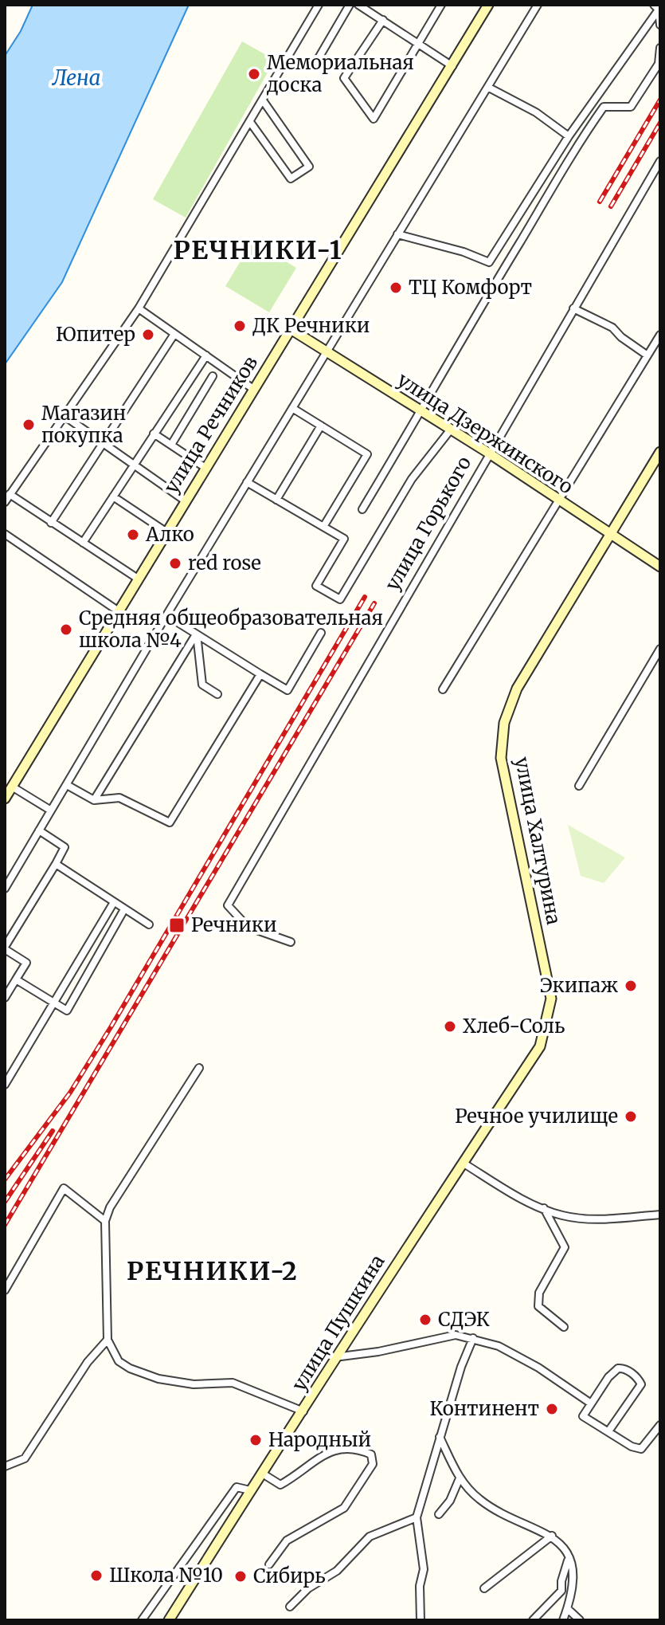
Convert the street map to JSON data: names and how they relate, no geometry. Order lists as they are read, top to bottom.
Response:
{
  "streets": {
    "street": [
      "улица Речников",
      "улица Дзержинского",
      "улица Горького",
      "улица Халтурина",
      "улица Пушкина"
    ]
  },
  "crossings": [
    ["улица Речников", "улица Дзержинского"],
    ["улица Дзержинского", "улица Горького"],
    ["улица Дзержинского", "улица Халтурина"],
    ["улица Халтурина", "улица Пушкина"]
  ],
  "districts": ["РЕЧНИКИ-1", "РЕЧНИКИ-2"],
  "water": ["Лена"],
  "places": {
    "other": [
      "Мемориальная доска",
      "ТЦ Комфорт",
      "ДК Речники",
      "Юпитер",
      "Магазин покупка",
      "Алко",
      "red rose",
      "Средняя общеобразовательная школа №4",
      "Экипаж",
      "Хлеб-Соль",
      "Речное училище",
      "СДЭК",
      "Континент",
      "Народный",
      "Школа №10",
      "Сибирь"
    ],
    "transit": ["Речники"]
  }
}
